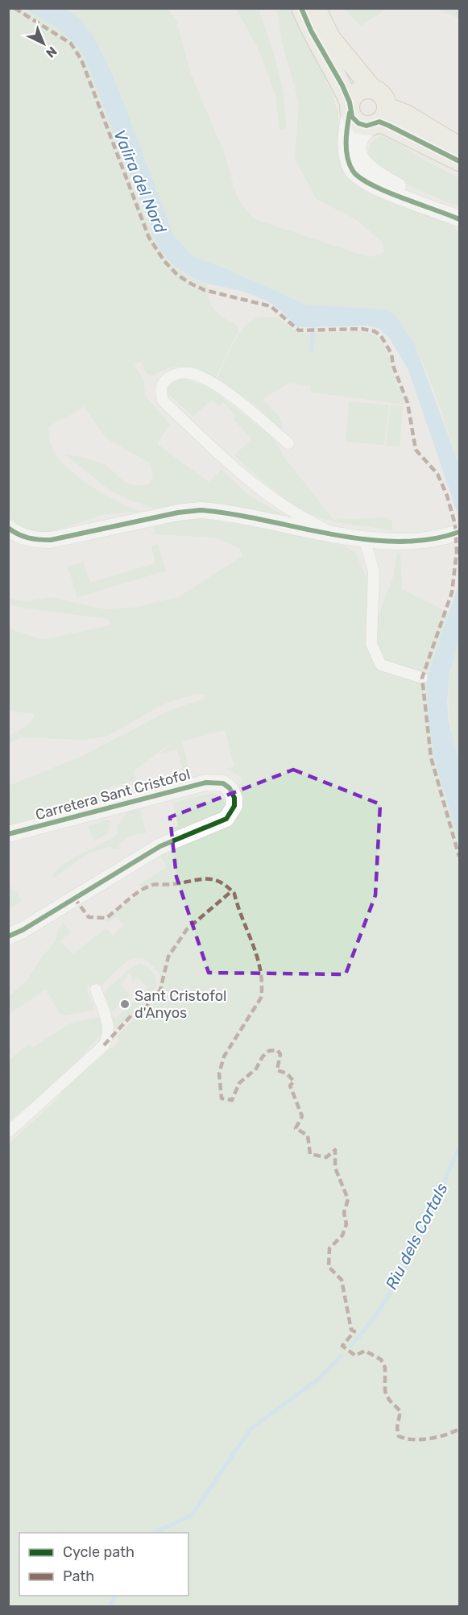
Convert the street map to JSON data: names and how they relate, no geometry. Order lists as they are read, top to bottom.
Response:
{
  "streets": {
    "main road": ["Carretera Sant Cristofol"]
  },
  "water": ["Valira del Nord", "Riu dels Cortals"],
  "places": ["Sant Cristofol d'Anyos"],
  "legend": ["Cycle path", "Path"],
  "north": "bottom right"
}
